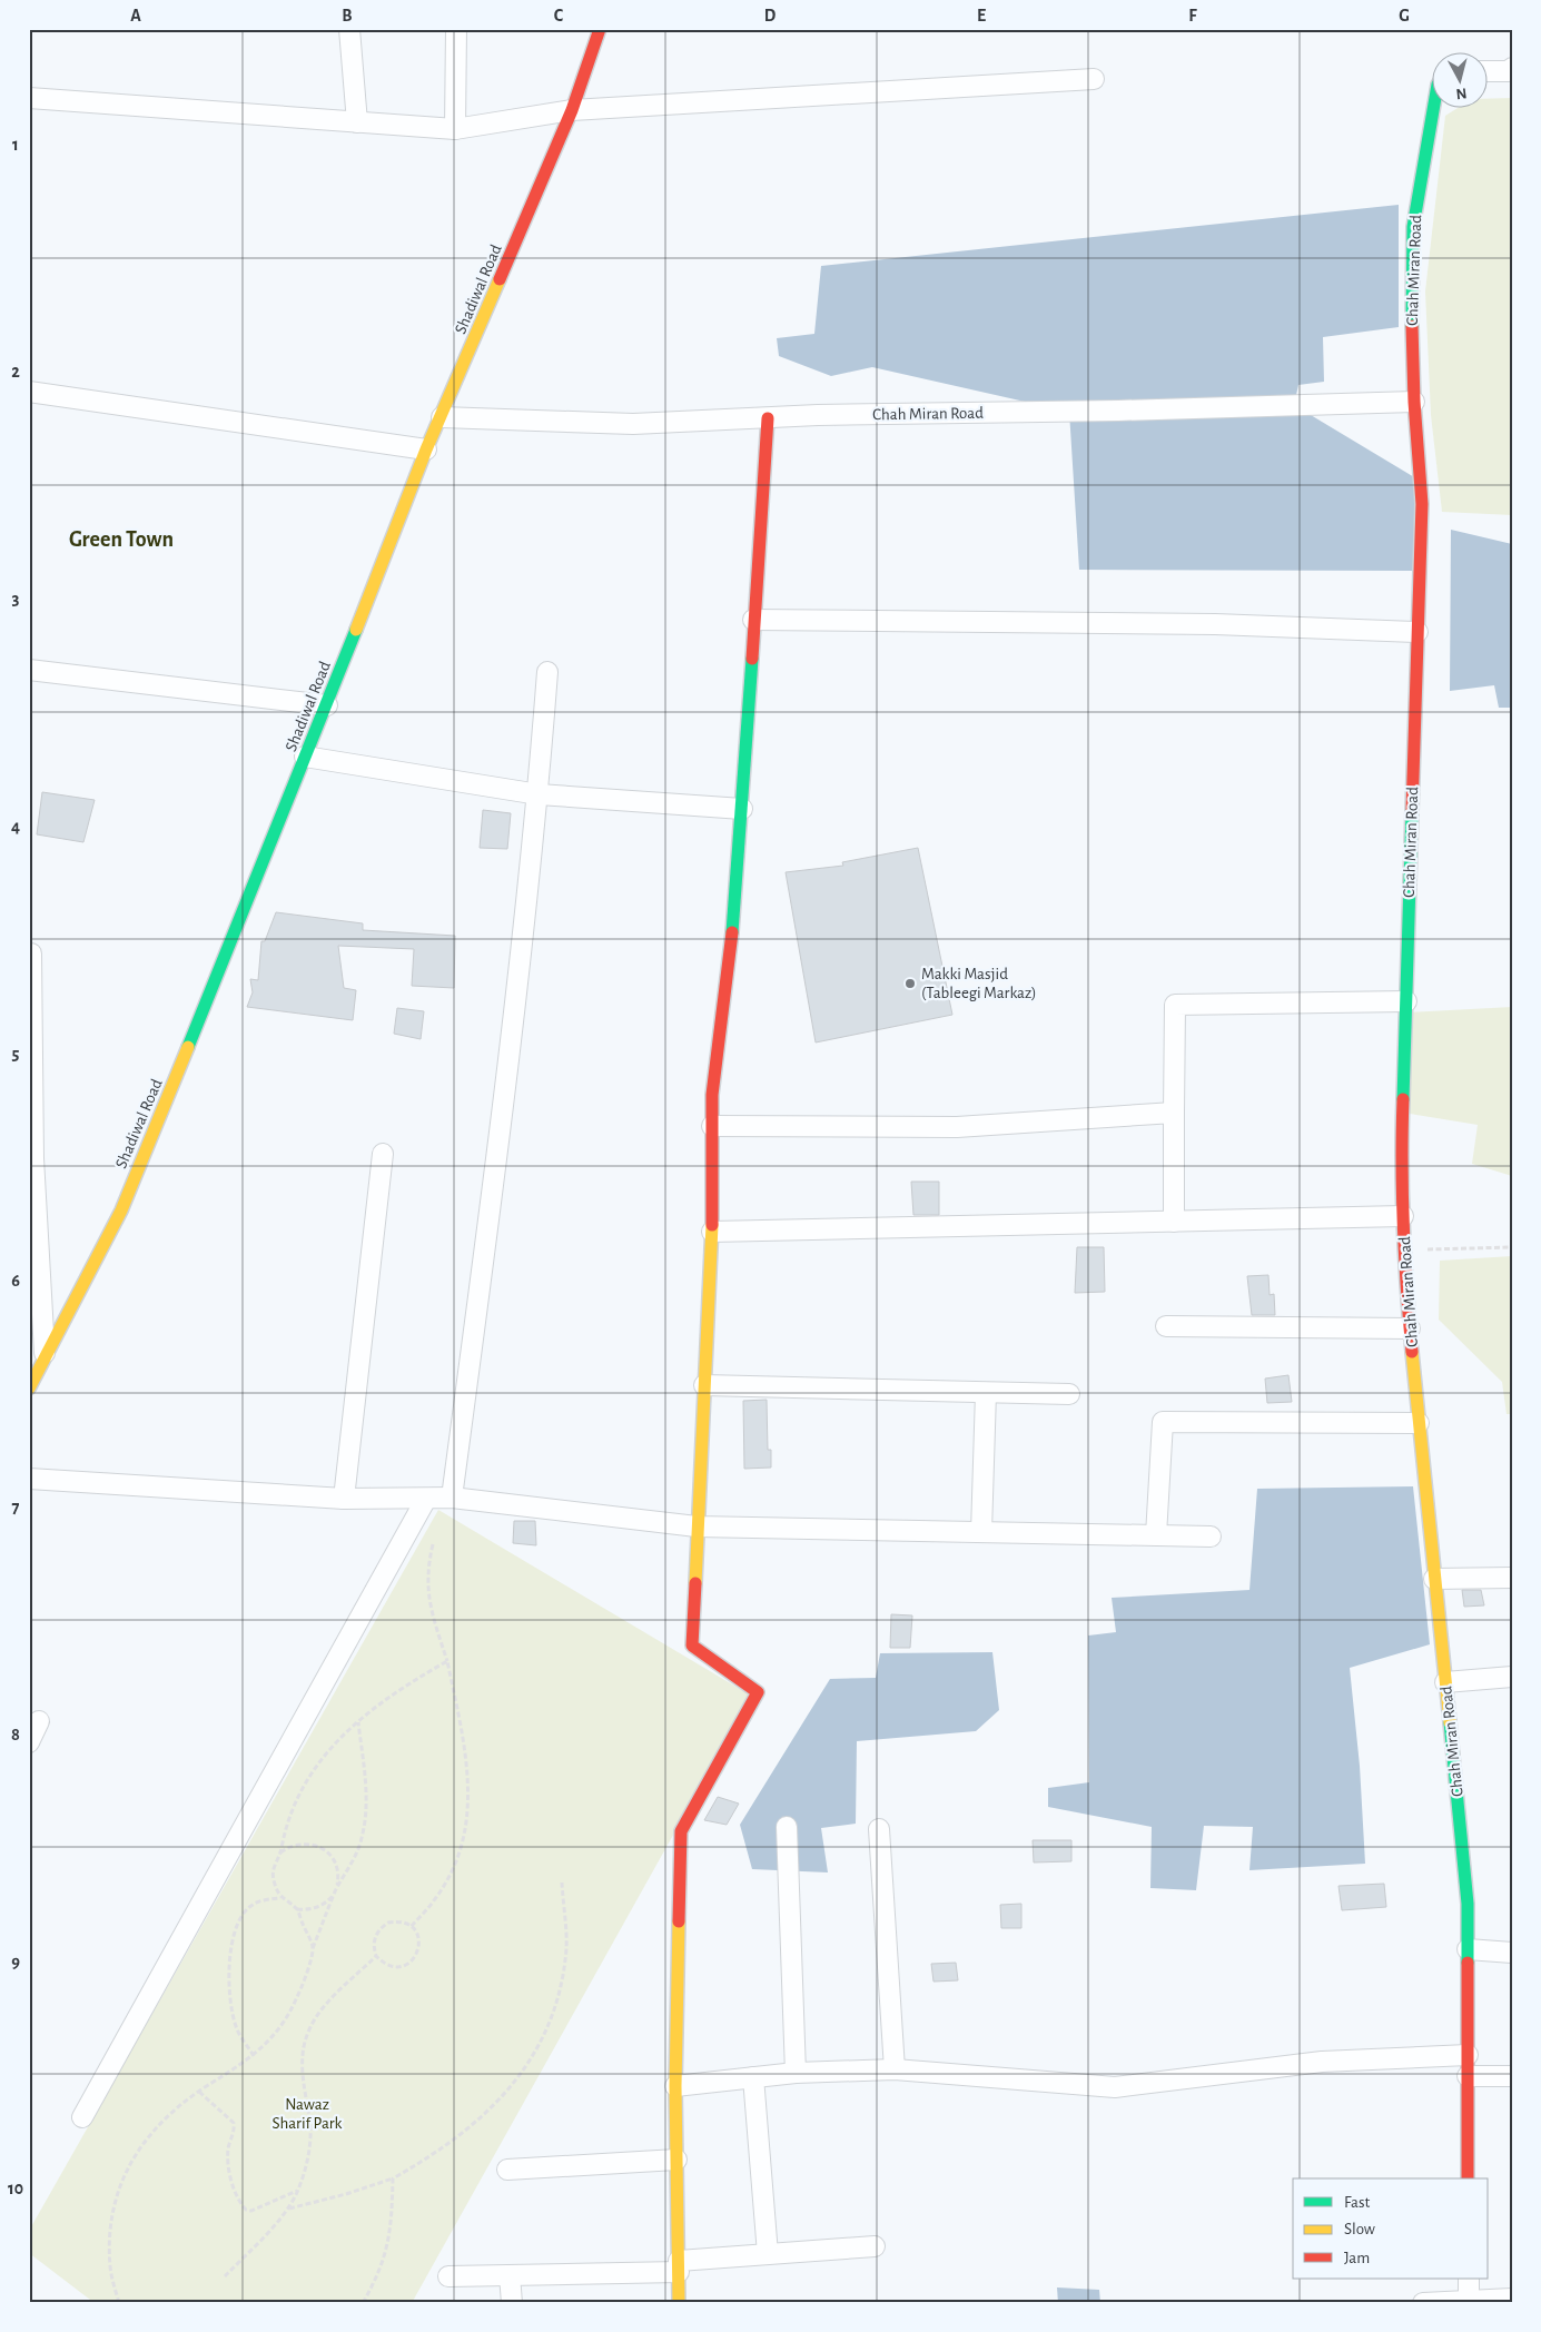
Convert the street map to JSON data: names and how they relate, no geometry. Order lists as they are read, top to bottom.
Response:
{
  "streets": {
    "street": ["Chah Miran Road", "Shadiwal Road"]
  },
  "crossings": [
    ["Chah Miran Road", "Shadiwal Road"]
  ],
  "districts": ["Green Town"],
  "parks": ["Nawaz Sharif Park"],
  "places": ["Makki Masjid (Tableegi Markaz)"],
  "legend": ["Fast", "Slow", "Jam"],
  "north": "bottom",
  "grid": {
    "columns": [
      "A",
      "B",
      "C",
      "D",
      "E",
      "F",
      "G"
    ],
    "rows": [
      "1",
      "2",
      "3",
      "4",
      "5",
      "6",
      "7",
      "8",
      "9",
      "10"
    ]
  }
}
